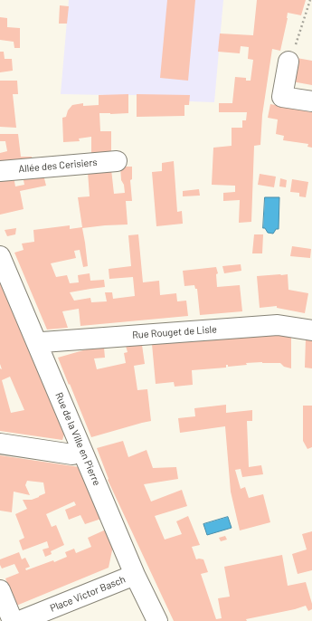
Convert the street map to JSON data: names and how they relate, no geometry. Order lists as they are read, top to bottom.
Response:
{
  "streets": {
    "street": [
      "Allée des Cerisiers",
      "Rue Rouget de Lisle",
      "Rue de la Ville en Pierre",
      "Place Victor Basch"
    ]
  },
  "crossings": [
    ["Rue Rouget de Lisle", "Rue de la Ville en Pierre"],
    ["Rue de la Ville en Pierre", "Place Victor Basch"]
  ]
}
